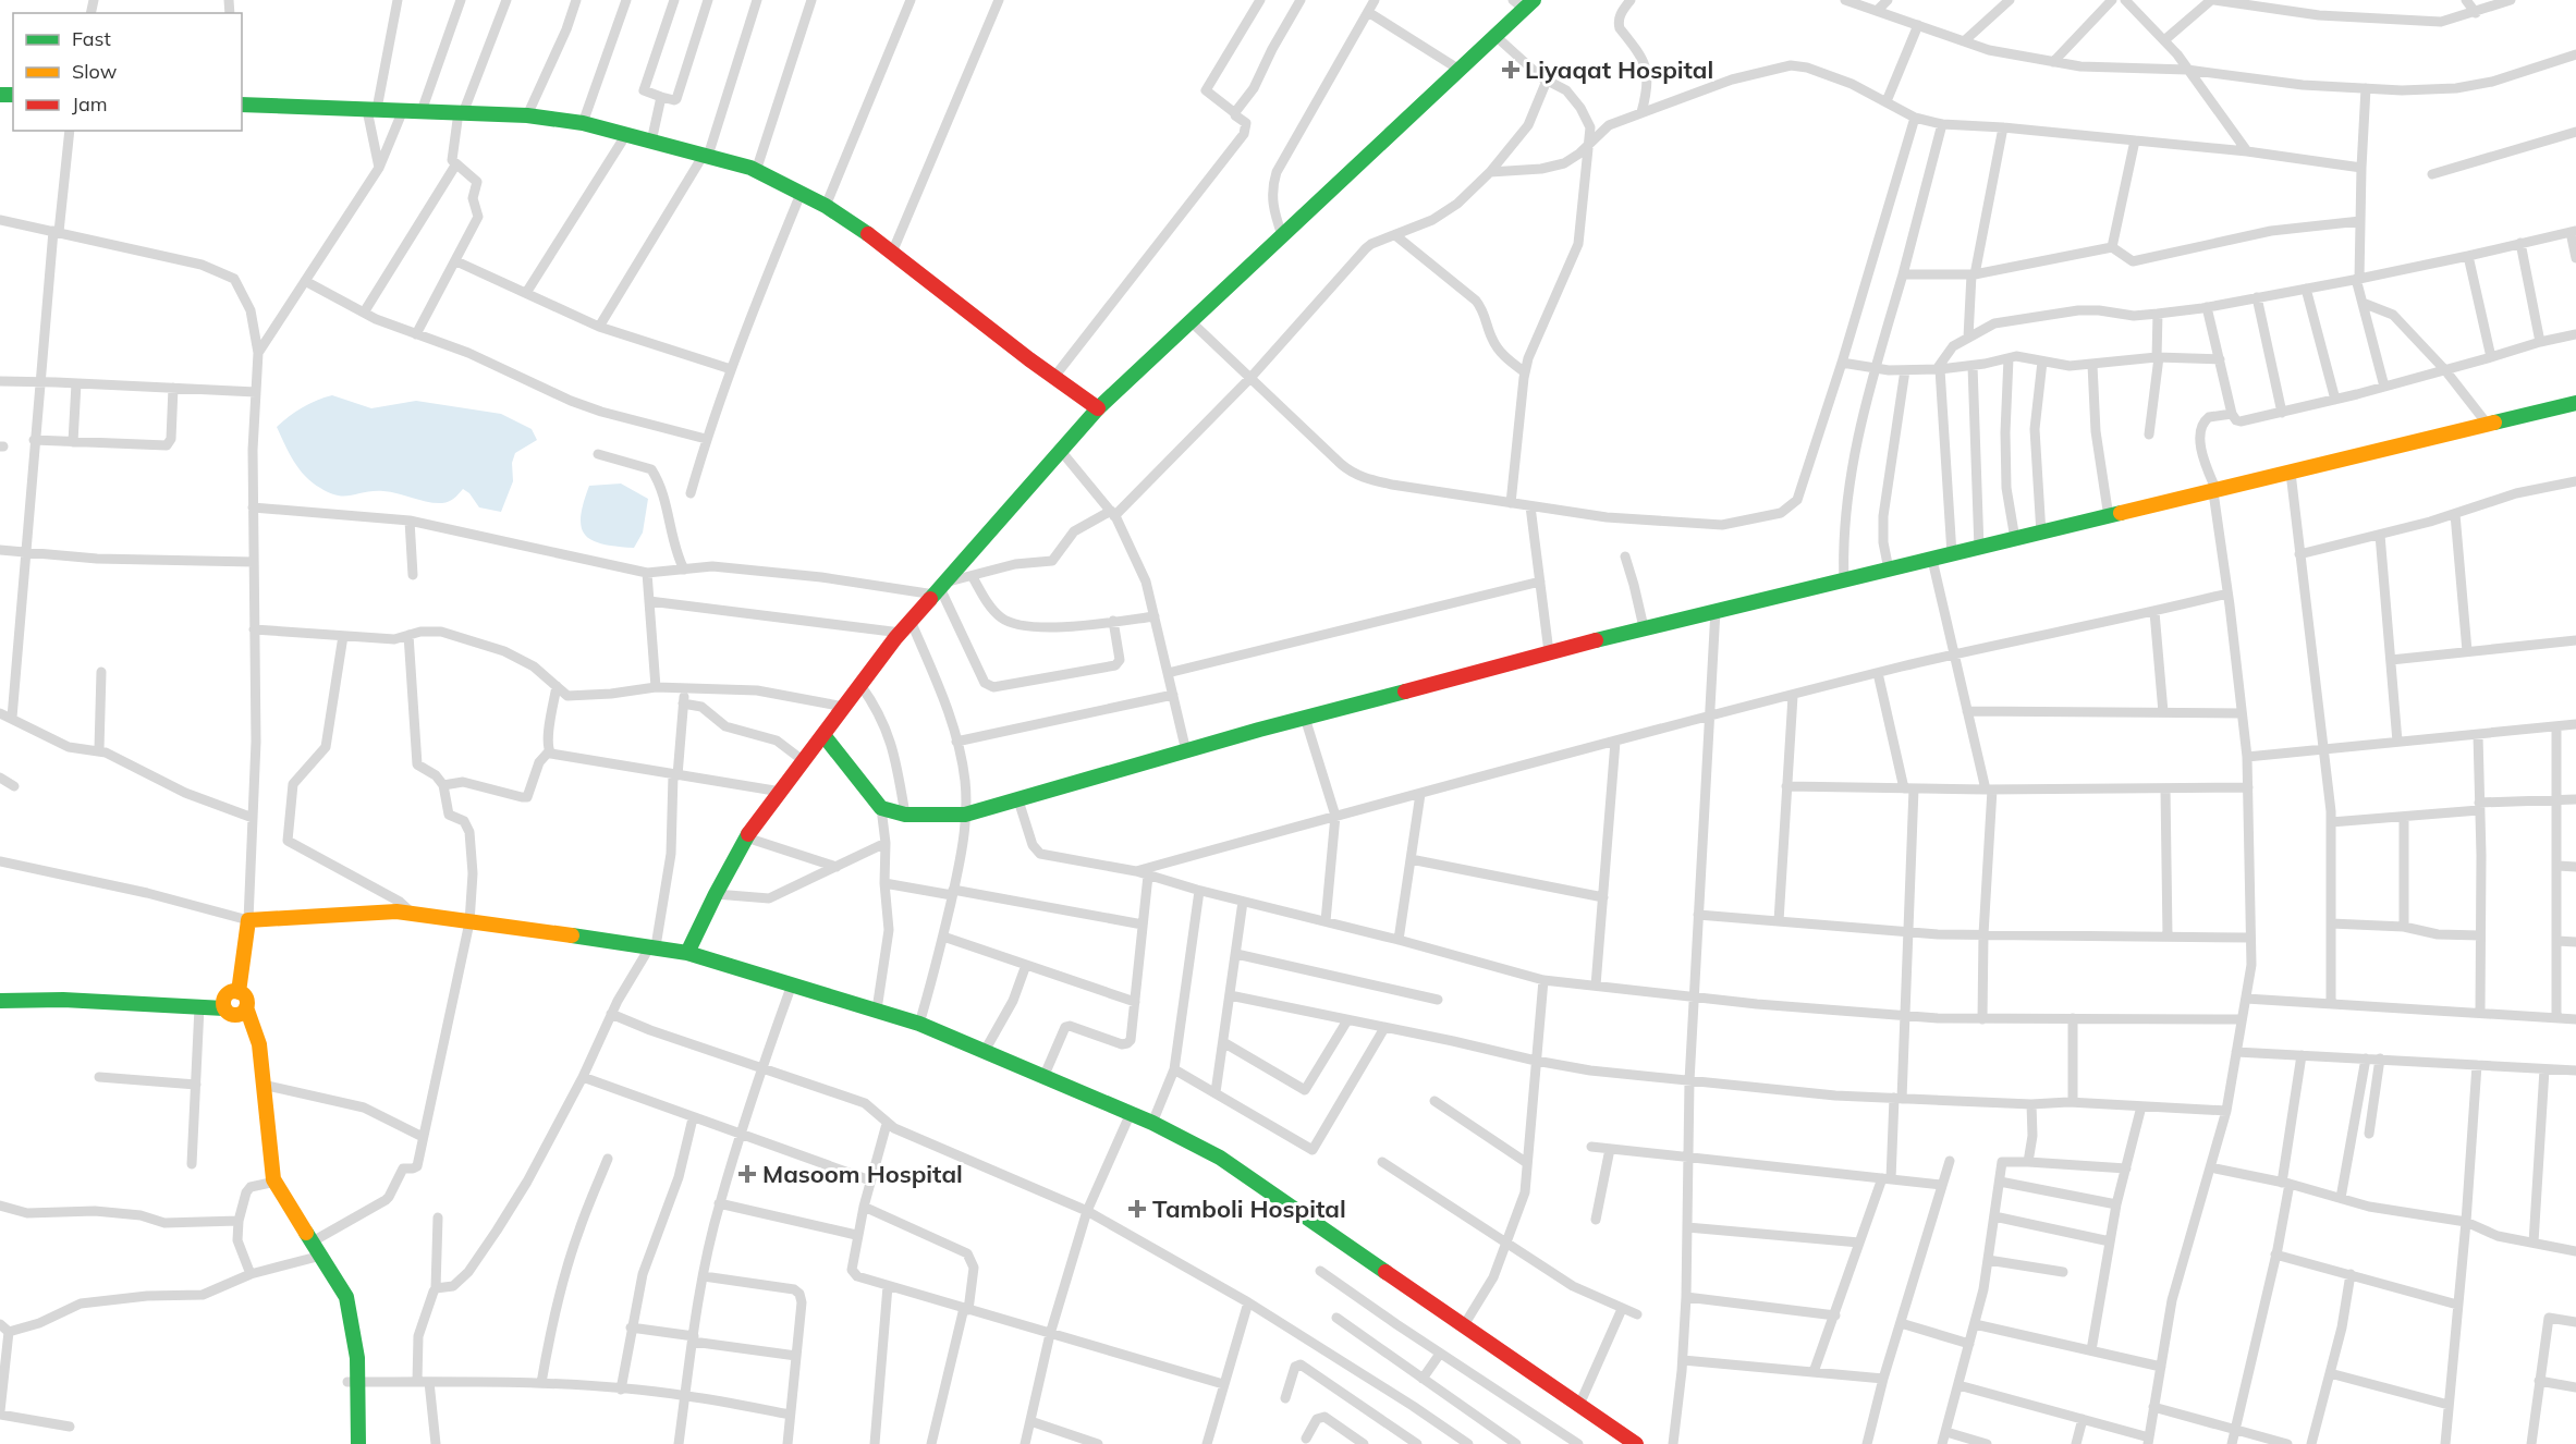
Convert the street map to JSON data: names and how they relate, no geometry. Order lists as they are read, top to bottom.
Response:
{
  "places": {
    "health": ["Liyaqat Hospital", "Masoom Hospital", "Tamboli Hospital"]
  },
  "legend": ["Fast", "Slow", "Jam"]
}
